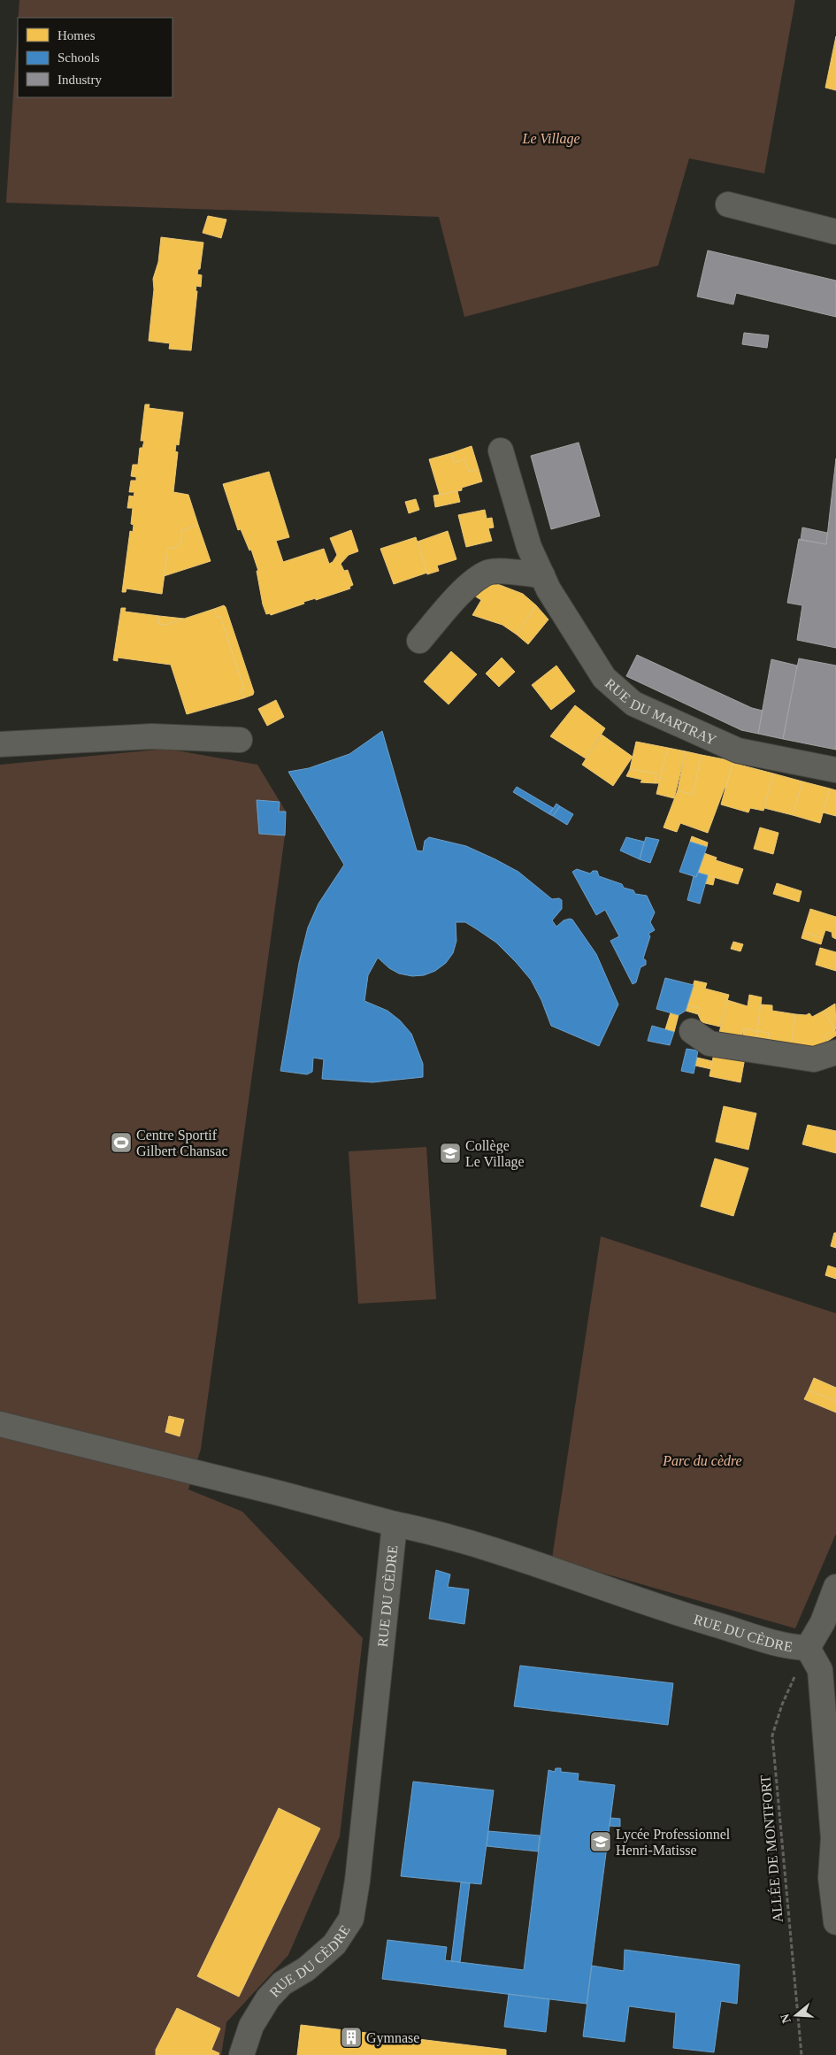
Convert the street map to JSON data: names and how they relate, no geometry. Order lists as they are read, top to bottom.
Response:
{
  "streets": {
    "street": ["RUE DU MARTRAY", "RUE DU CÈDRE"],
    "path": ["ALLÉE DE MONTFORT"]
  },
  "crossings": [
    ["RUE DU CÈDRE", "ALLÉE DE MONTFORT"]
  ],
  "parks": ["Le Village", "Parc du cèdre"],
  "places": {
    "sports": ["Centre Sportif Gilbert Chansac"],
    "school or university": ["Collège Le Village", "Lycée Professionnel Henri-Matisse"],
    "building": ["Gymnase"]
  },
  "legend": ["Homes", "Schools", "Industry"],
  "north": "left"
}
